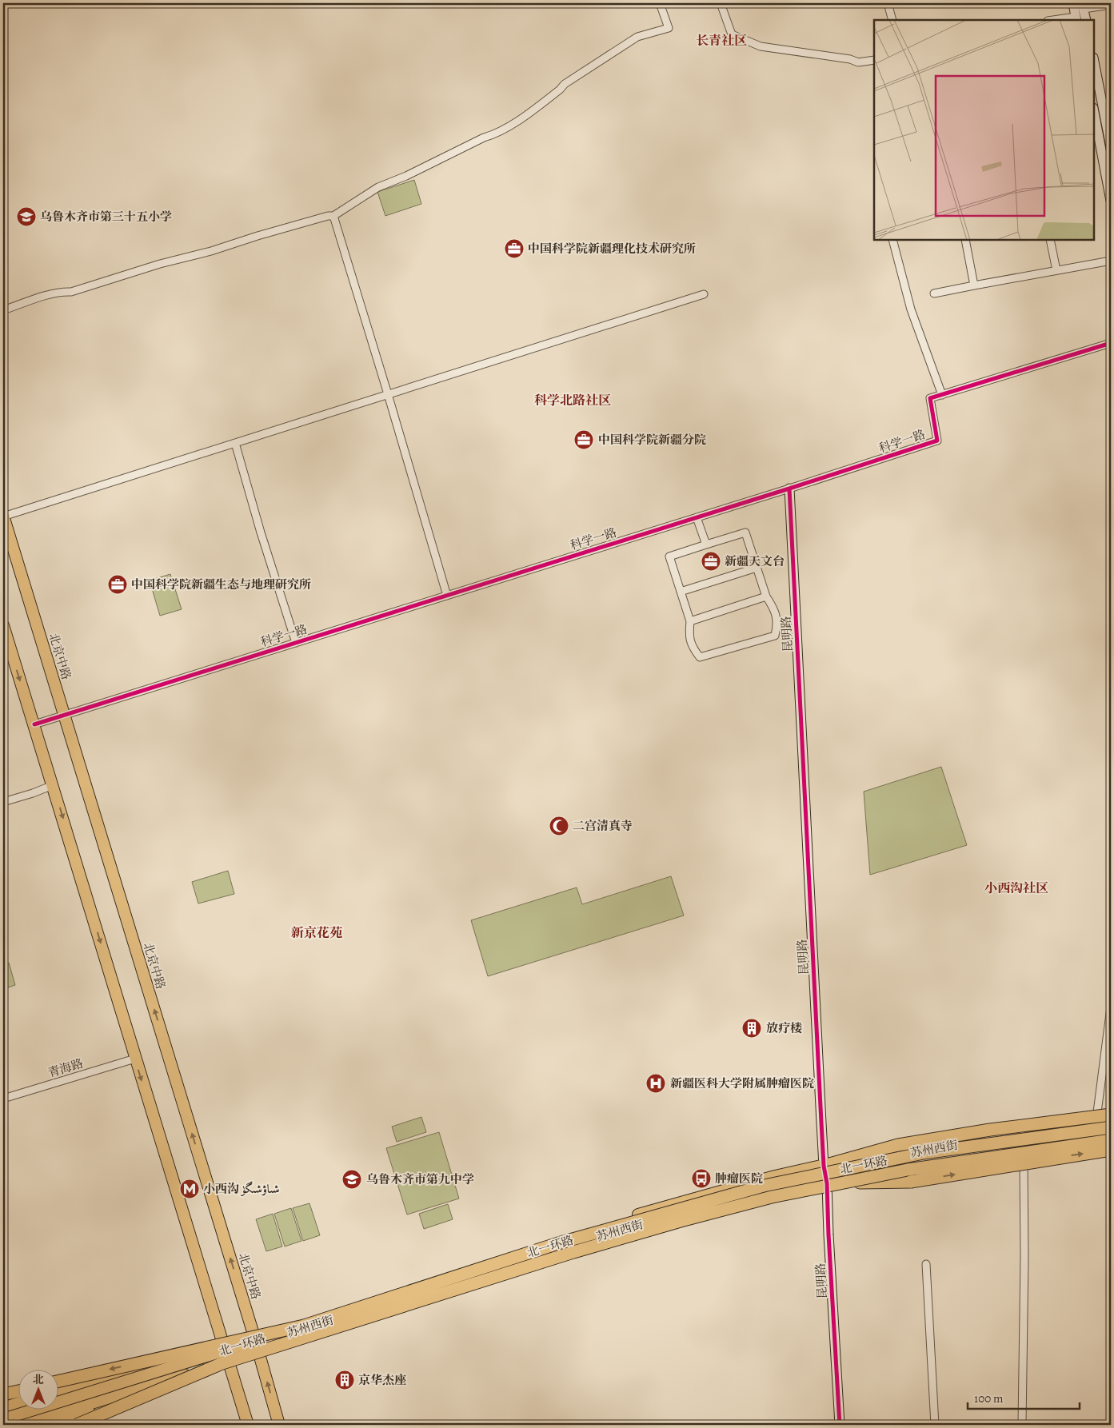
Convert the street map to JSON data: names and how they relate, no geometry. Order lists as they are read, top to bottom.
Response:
{
  "streets": {
    "highway": ["北一环路"],
    "main road": ["北京中路", "苏州西街"],
    "street": ["科学一路", "昆明路", "青海路"]
  },
  "crossings": [
    ["科学一路", "昆明路"],
    ["科学一路", "北京中路"],
    ["昆明路", "苏州西街"],
    ["北京中路", "苏州西街"],
    ["苏州西街", "北一环路"]
  ],
  "districts": [
    "长青社区",
    "科学北路社区",
    "小西沟社区",
    "新京花苑"
  ],
  "places": {
    "school or university": ["乌鲁木齐市第三十五小学", "乌鲁木齐市第九中学"],
    "office": [
      "中国科学院新疆理化技术研究所",
      "中国科学院新疆分院",
      "新疆天文台",
      "中国科学院新疆生态与地理研究所"
    ],
    "mosque": ["二宫清真寺"],
    "building": ["放疗楼", "京华杰座"],
    "hospital": ["新疆医科大学附属肿瘤医院"],
    "bus stop": ["肿瘤医院"],
    "metro station": ["小西沟 شىاۋشىگۈ"]
  },
  "scale_bar": "100 m",
  "north": "top"
}
